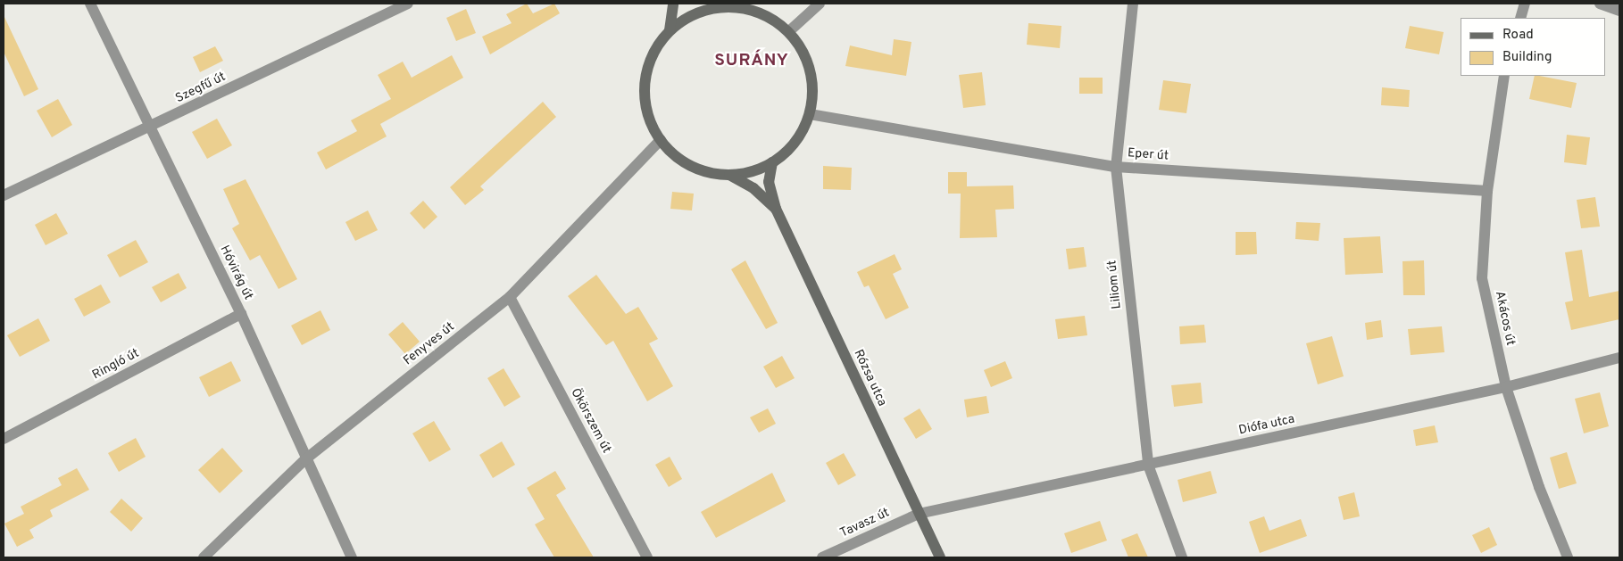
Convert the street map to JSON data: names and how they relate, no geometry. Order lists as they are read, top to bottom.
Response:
{
  "streets": {
    "street": [
      "Szegfű út",
      "Eper út",
      "Hóvirág út",
      "Liliom út",
      "Akácos út",
      "Fenyves út",
      "Ringló út",
      "Rózsa utca",
      "Ökörszem út",
      "Diófa utca",
      "Tavasz út"
    ]
  },
  "crossings": [
    ["Szegfű út", "Hóvirág út"],
    ["Eper út", "Liliom út"],
    ["Eper út", "Akácos út"],
    ["Hóvirág út", "Fenyves út"],
    ["Hóvirág út", "Ringló út"],
    ["Liliom út", "Diófa utca"],
    ["Akácos út", "Diófa utca"],
    ["Fenyves út", "Ökörszem út"],
    ["Rózsa utca", "Diófa utca"],
    ["Rózsa utca", "Tavasz út"],
    ["Diófa utca", "Tavasz út"]
  ],
  "districts": ["SURÁNY"],
  "legend": ["Road", "Building"]
}
